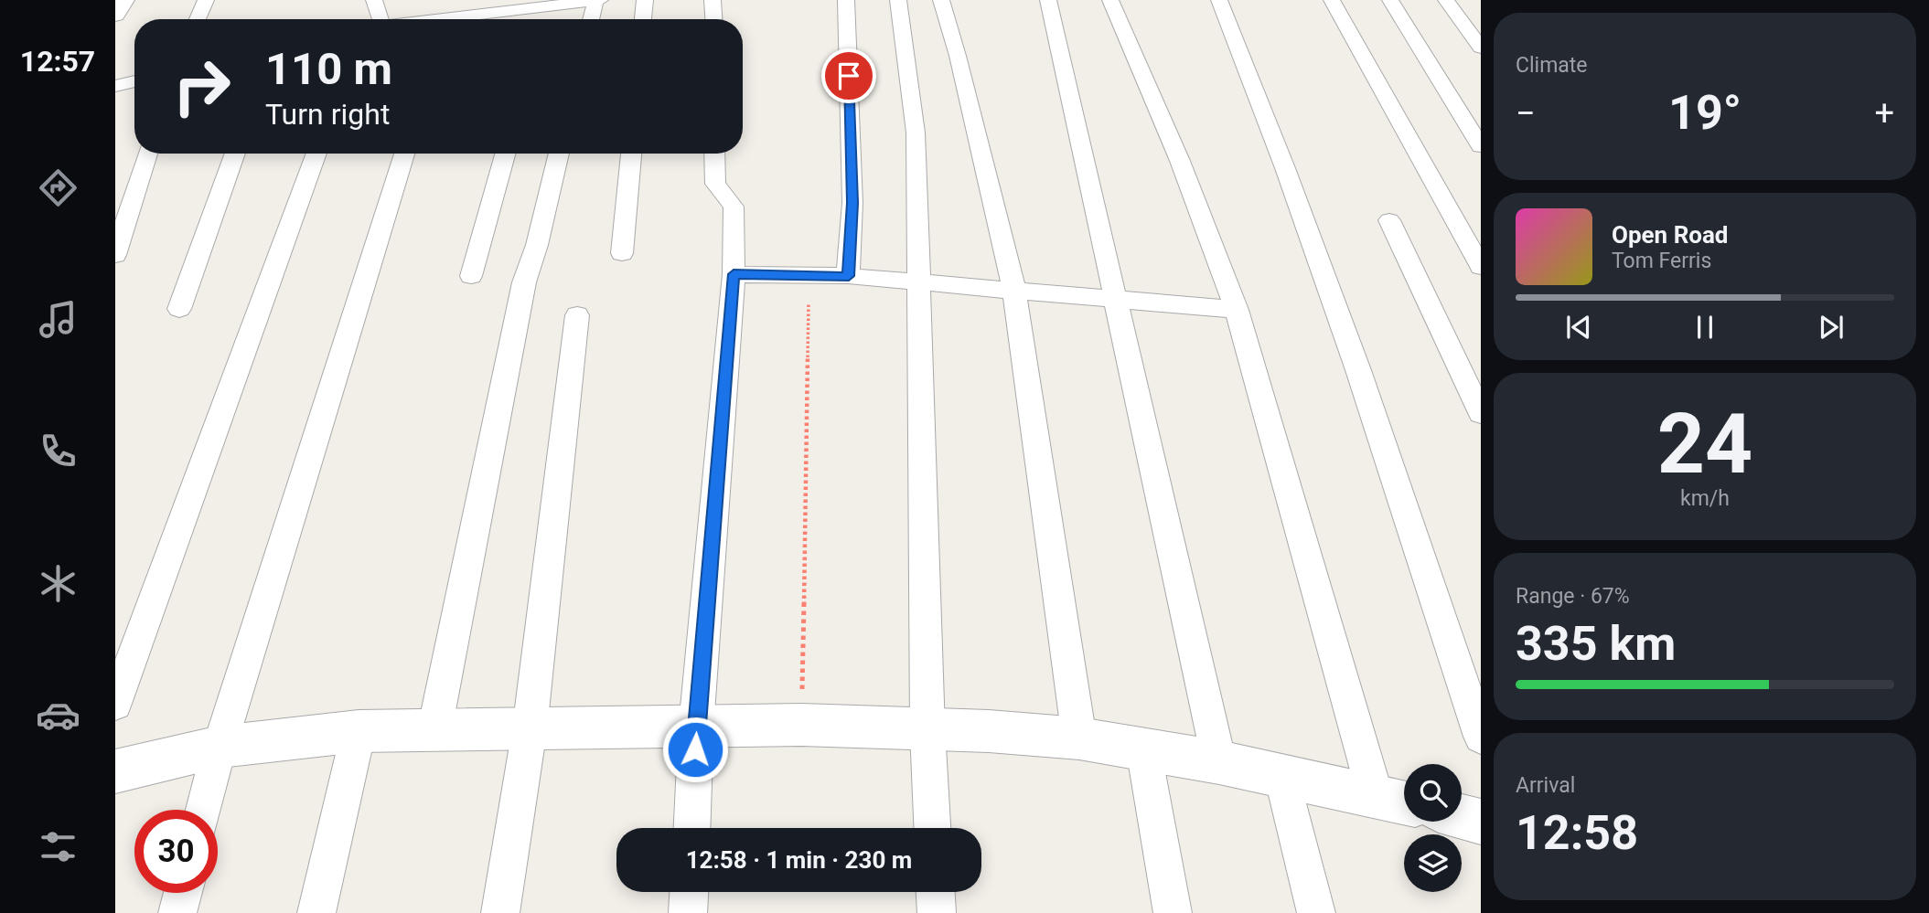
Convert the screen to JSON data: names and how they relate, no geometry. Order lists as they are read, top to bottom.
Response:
{
  "page": {
    "tabs": "12:57",
    "tile": [
      "Climate",
      ["24", "km/h"],
      ["Range · 67%", "335 km"],
      ["Arrival", "12:58"]
    ],
    "turn": ["110 m", "Turn right"],
    "heat": ["−", "19°", "+"],
    "song": ["Open Road", "Tom Ferris"],
    "limit": "30",
    "trip": "12:58 · 1 min · 230 m"
  }
}
